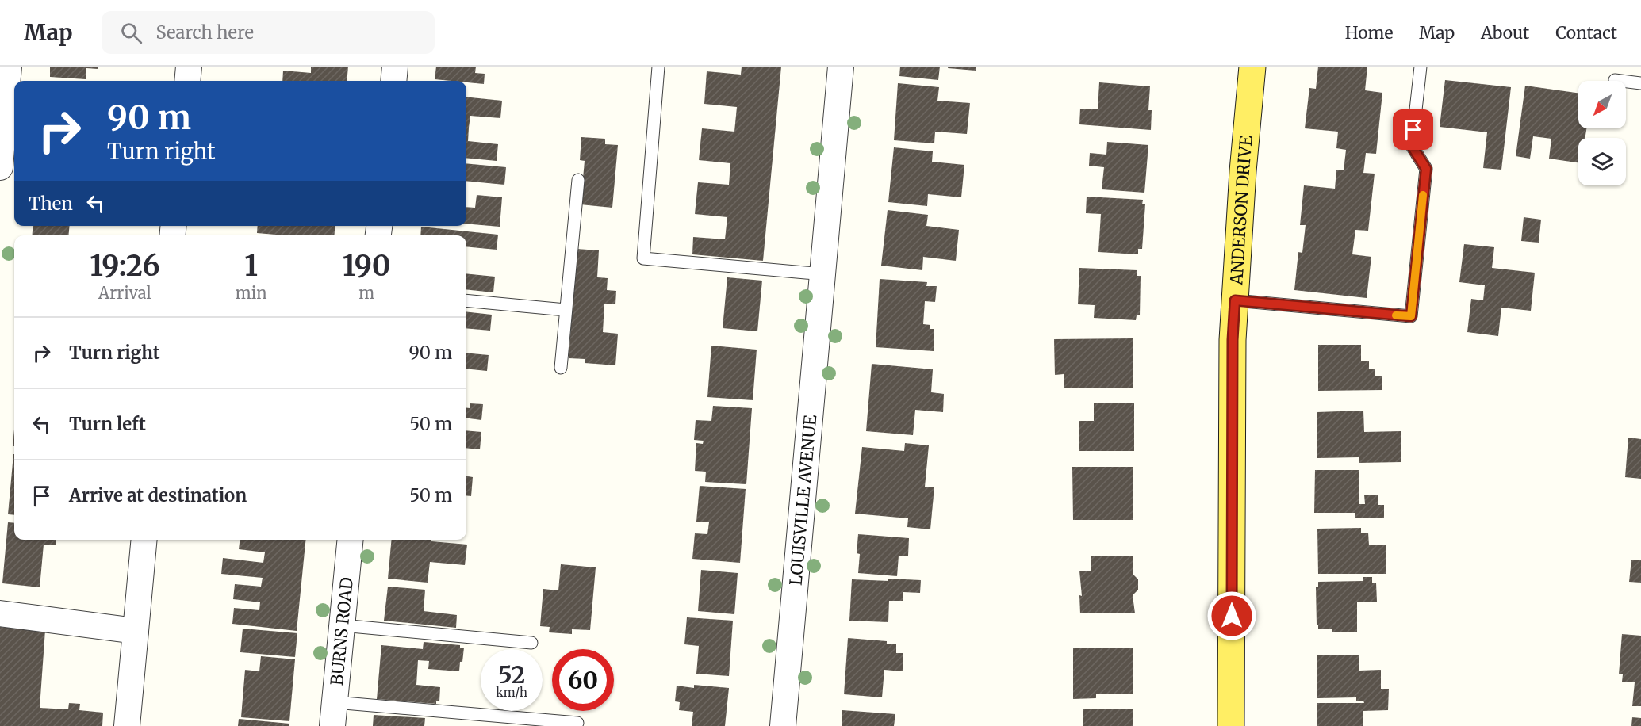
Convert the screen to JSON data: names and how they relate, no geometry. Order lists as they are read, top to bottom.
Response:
{
  "streets": {
    "main road": ["ANDERSON DRIVE"],
    "street": ["LOUISVILLE AVENUE", "BURNS ROAD"]
  },
  "north": "bottom left",
  "page": {
    "header": "Map",
    "search": "Search here",
    "nav": [
      "Home",
      "Map",
      "About",
      "Contact"
    ],
    "turn": ["90 m", "Turn right"],
    "then": "Then",
    "eta": [
      "19:26",
      "Arrival",
      "1",
      "min",
      "190",
      "m"
    ],
    "list": [
      {
        "name": "Turn right",
        "value": "90 m"
      },
      {
        "name": "Turn left",
        "value": "50 m"
      },
      {
        "name": "Arrive at destination",
        "value": "50 m"
      }
    ],
    "speed": "52 km/h",
    "limit": "60"
  }
}
